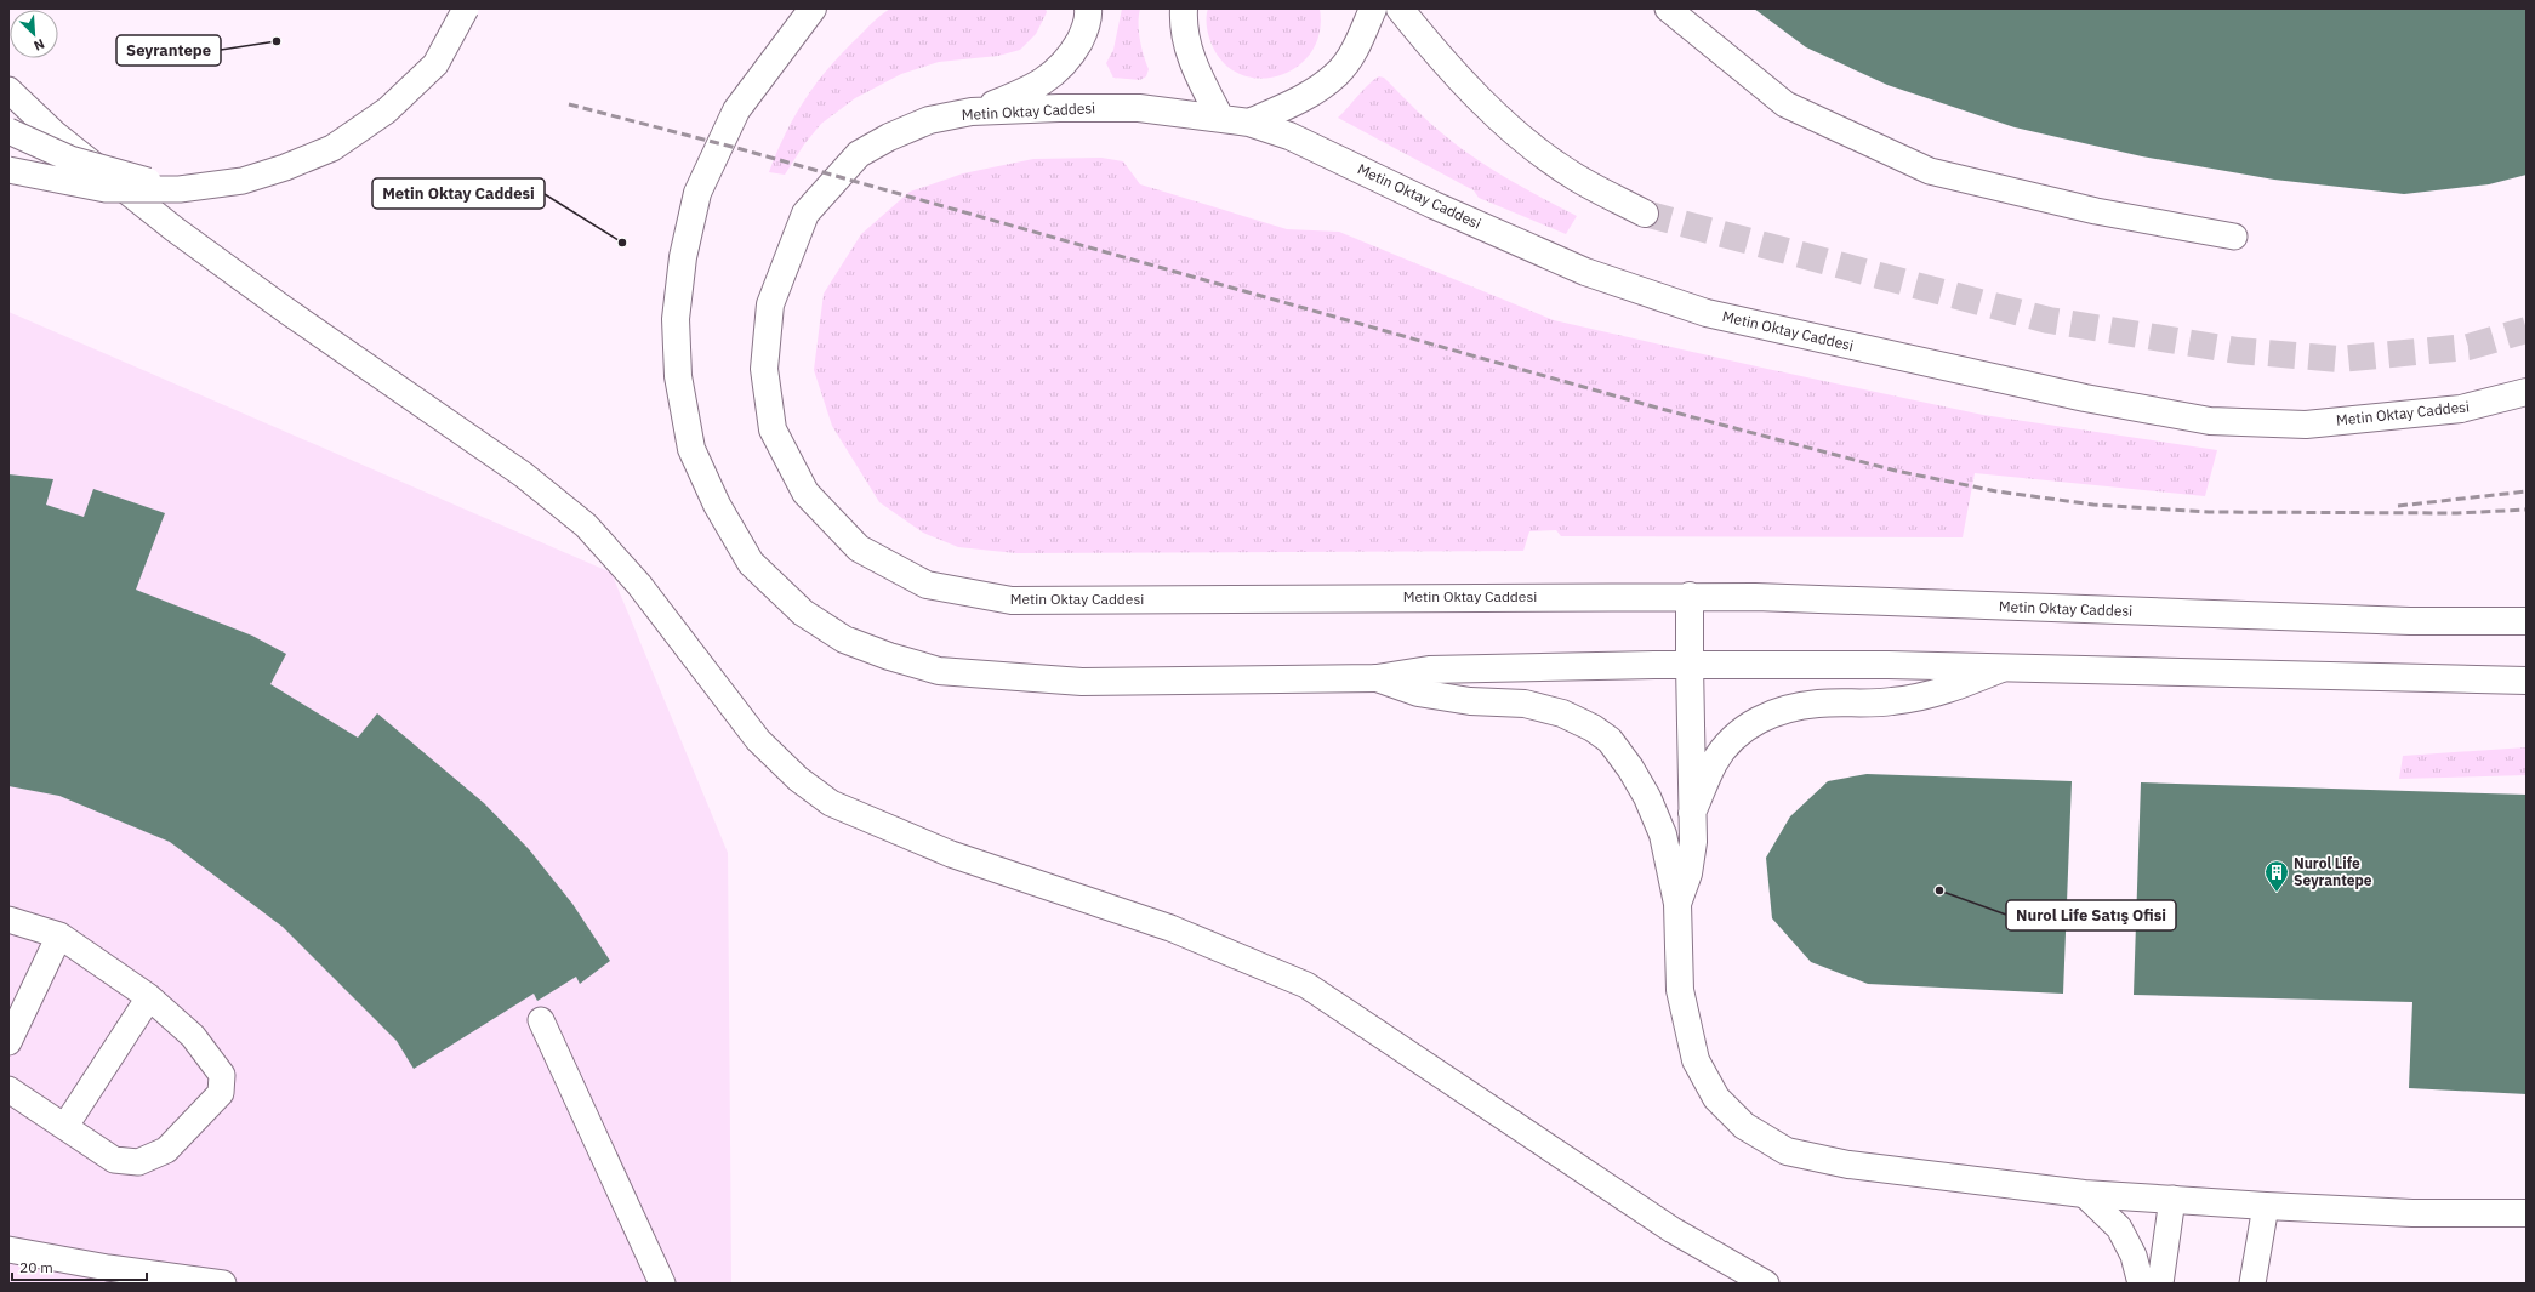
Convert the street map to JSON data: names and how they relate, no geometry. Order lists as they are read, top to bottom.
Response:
{
  "streets": {
    "main road": ["Metin Oktay Caddesi"]
  },
  "places": {
    "other": ["Seyrantepe", "Metin Oktay Caddesi", "Nurol Life Satış Ofisi"],
    "building": ["Nurol Life Seyrantepe"]
  },
  "scale_bar": "20 m",
  "north": "bottom right"
}
